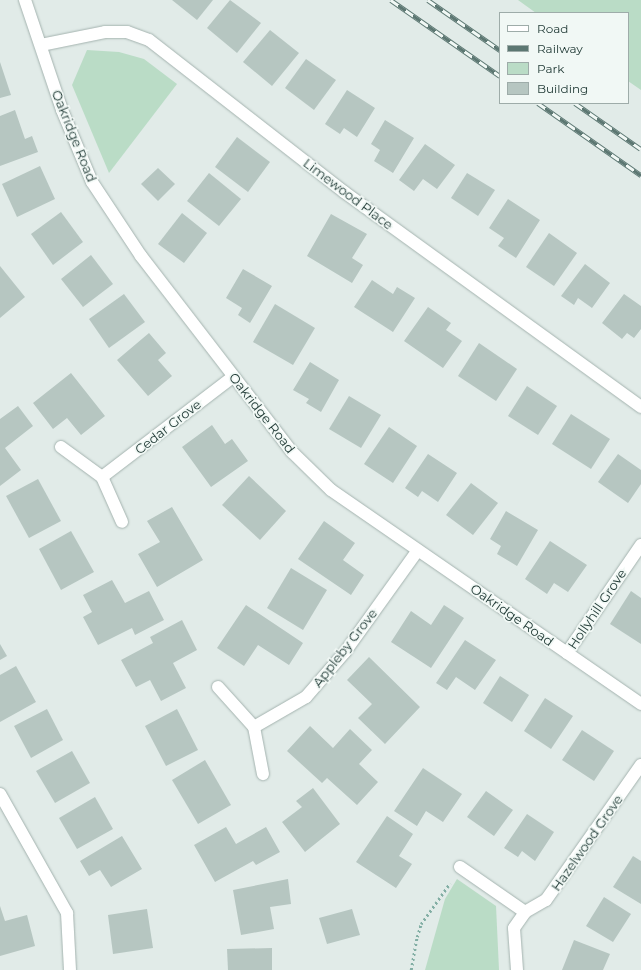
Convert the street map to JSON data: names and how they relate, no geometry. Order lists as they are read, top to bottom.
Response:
{
  "streets": {
    "street": [
      "Oakridge Road",
      "Limewood Place",
      "Cedar Grove",
      "Hollyhill Grove",
      "Appleby Grove",
      "Hazelwood Grove"
    ]
  },
  "crossings": [
    ["Oakridge Road", "Limewood Place"],
    ["Oakridge Road", "Cedar Grove"],
    ["Oakridge Road", "Hollyhill Grove"],
    ["Oakridge Road", "Appleby Grove"]
  ],
  "legend": [
    "Road",
    "Railway",
    "Park",
    "Building"
  ]
}
